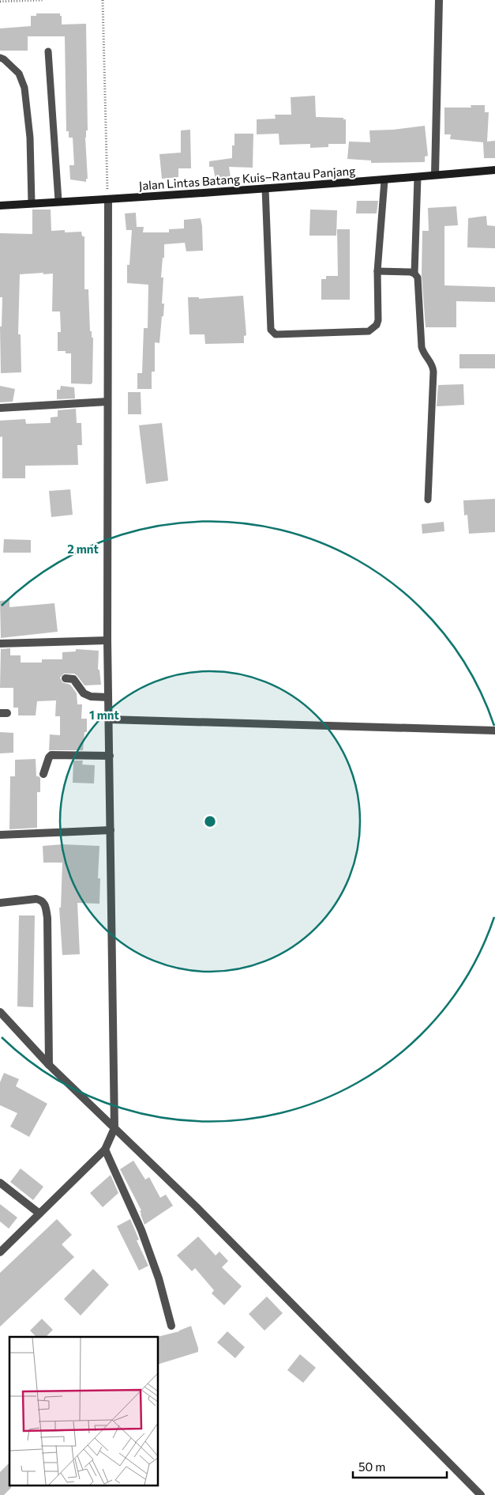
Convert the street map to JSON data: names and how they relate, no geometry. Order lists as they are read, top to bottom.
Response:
{
  "streets": {
    "main road": ["Jalan Lintas Batang Kuis–Rantau Panjang"]
  },
  "scale_bar": "50 m",
  "rings": ["2 mnt", "1 mnt"]
}
